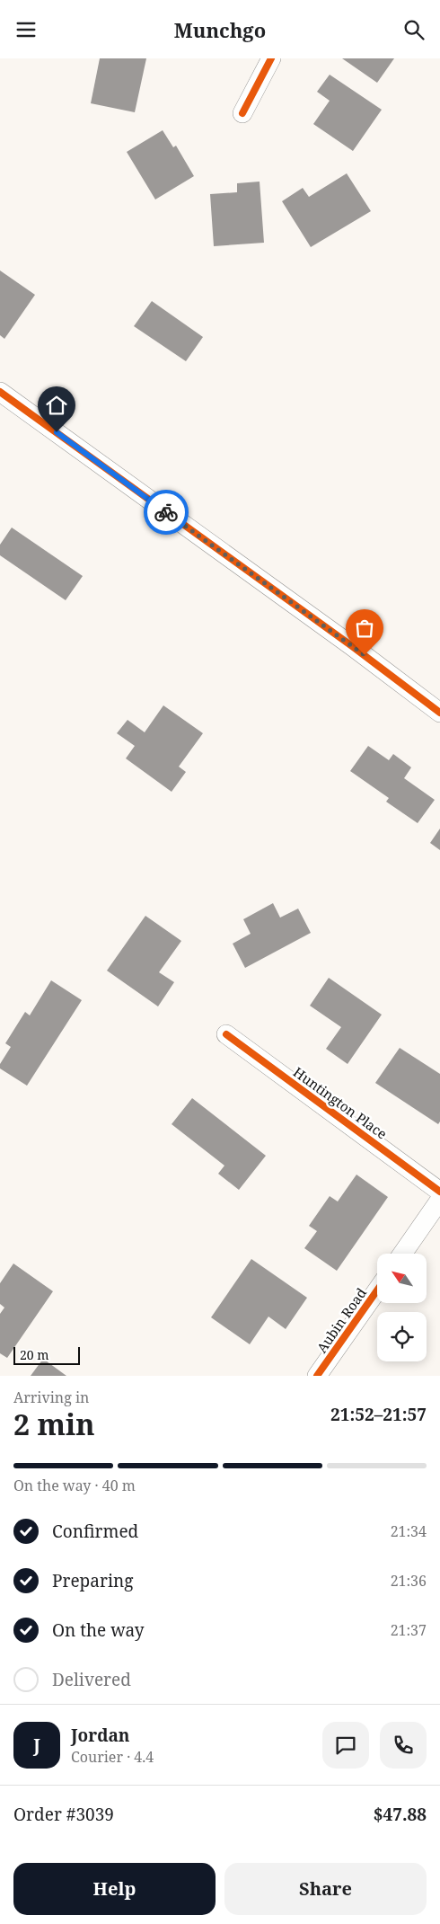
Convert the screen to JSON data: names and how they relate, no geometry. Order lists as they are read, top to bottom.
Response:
{
  "streets": {
    "street": ["Huntington Place", "Aubin Road"]
  },
  "scale_bar": "20 m",
  "north": "top left",
  "page": {
    "header": "Munchgo",
    "scale": "20 m",
    "heading": ["2 min", "Arriving in", "21:52–21:57"],
    "panel": [
      "Jordan",
      "Courier · 4.4",
      "Order #3039",
      "$47.88"
    ],
    "bar": "On the way · 40 m",
    "list": [
      ["Confirmed", "21:34"],
      ["Preparing", "21:36"],
      ["On the way", "21:37"],
      "Delivered"
    ],
    "round": "J",
    "buttons": ["Help", "Share"]
  }
}
